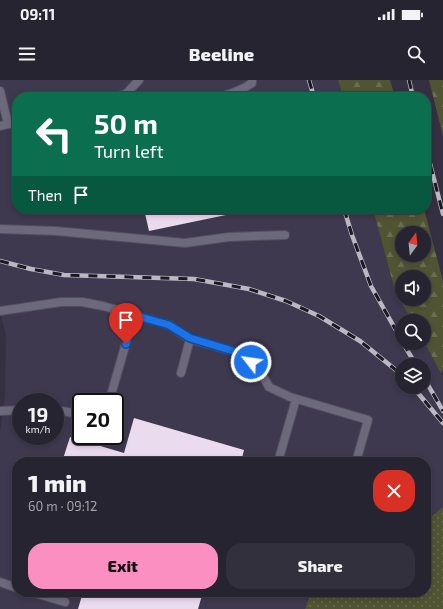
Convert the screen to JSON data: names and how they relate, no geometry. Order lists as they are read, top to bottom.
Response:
{
  "north": "top",
  "page": {
    "status": "09:11",
    "header": "Beeline",
    "turn": ["50 m", "Turn left"],
    "then": "Then",
    "speed": "19 km/h",
    "limit": "20",
    "heading": ["1 min", "60 m · 09:12"],
    "buttons": ["Exit", "Share"]
  }
}
